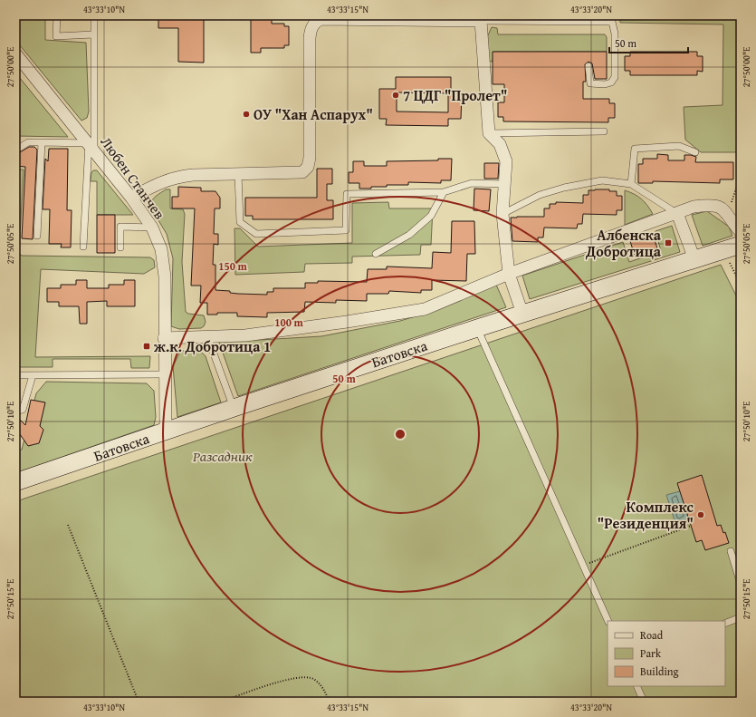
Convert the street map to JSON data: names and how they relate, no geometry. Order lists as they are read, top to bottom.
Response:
{
  "streets": {
    "street": ["Любен Станчев", "Батовска"]
  },
  "crossings": [
    ["Любен Станчев", "Батовска"]
  ],
  "parks": ["Разсадник"],
  "places": {
    "other": ["7 ЦДГ \"Пролет\"", "ОУ \"Хан Аспарух\"", "Комплекс \"Резиденция\""],
    "transit": ["Албенска Добротица", "ж.к. Добротица 1"]
  },
  "legend": ["Road", "Park", "Building"],
  "scale_bar": "50 m",
  "coordinates": [
    "43°33'10\"N",
    "43°33'15\"N",
    "43°33'20\"N",
    "27°50'00\"E",
    "27°50'05\"E",
    "27°50'10\"E",
    "27°50'15\"E"
  ],
  "rings": ["150 m", "100 m", "50 m"]
}
